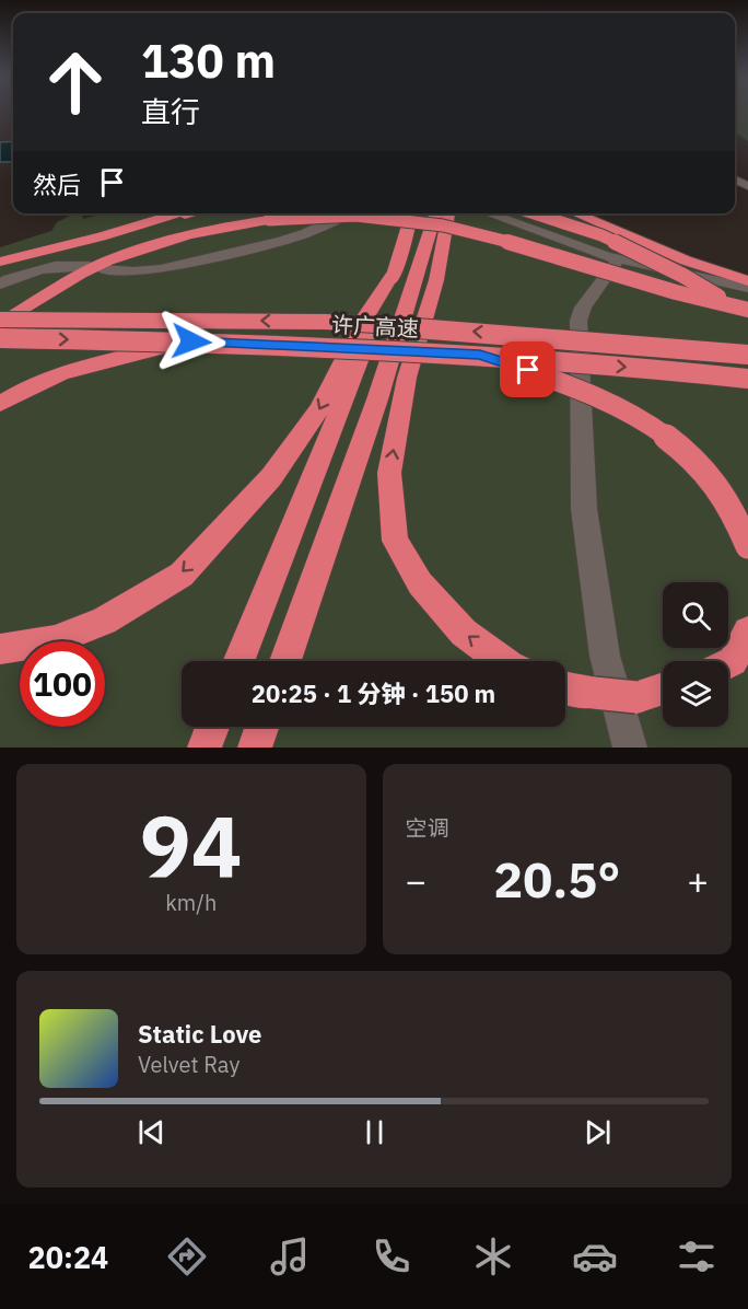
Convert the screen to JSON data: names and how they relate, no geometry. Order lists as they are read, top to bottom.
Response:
{
  "streets": {
    "highway": ["许广高速"]
  },
  "page": {
    "turn": ["130 m", "直行"],
    "then": "然后",
    "limit": "100",
    "trip": "20:25 · 1 分钟 · 150 m",
    "tile": [
      ["94", "km/h"],
      "空调"
    ],
    "heat": ["−", "20.5°", "+"],
    "song": ["Static Love", "Velvet Ray"],
    "tabs": "20:24"
  }
}
